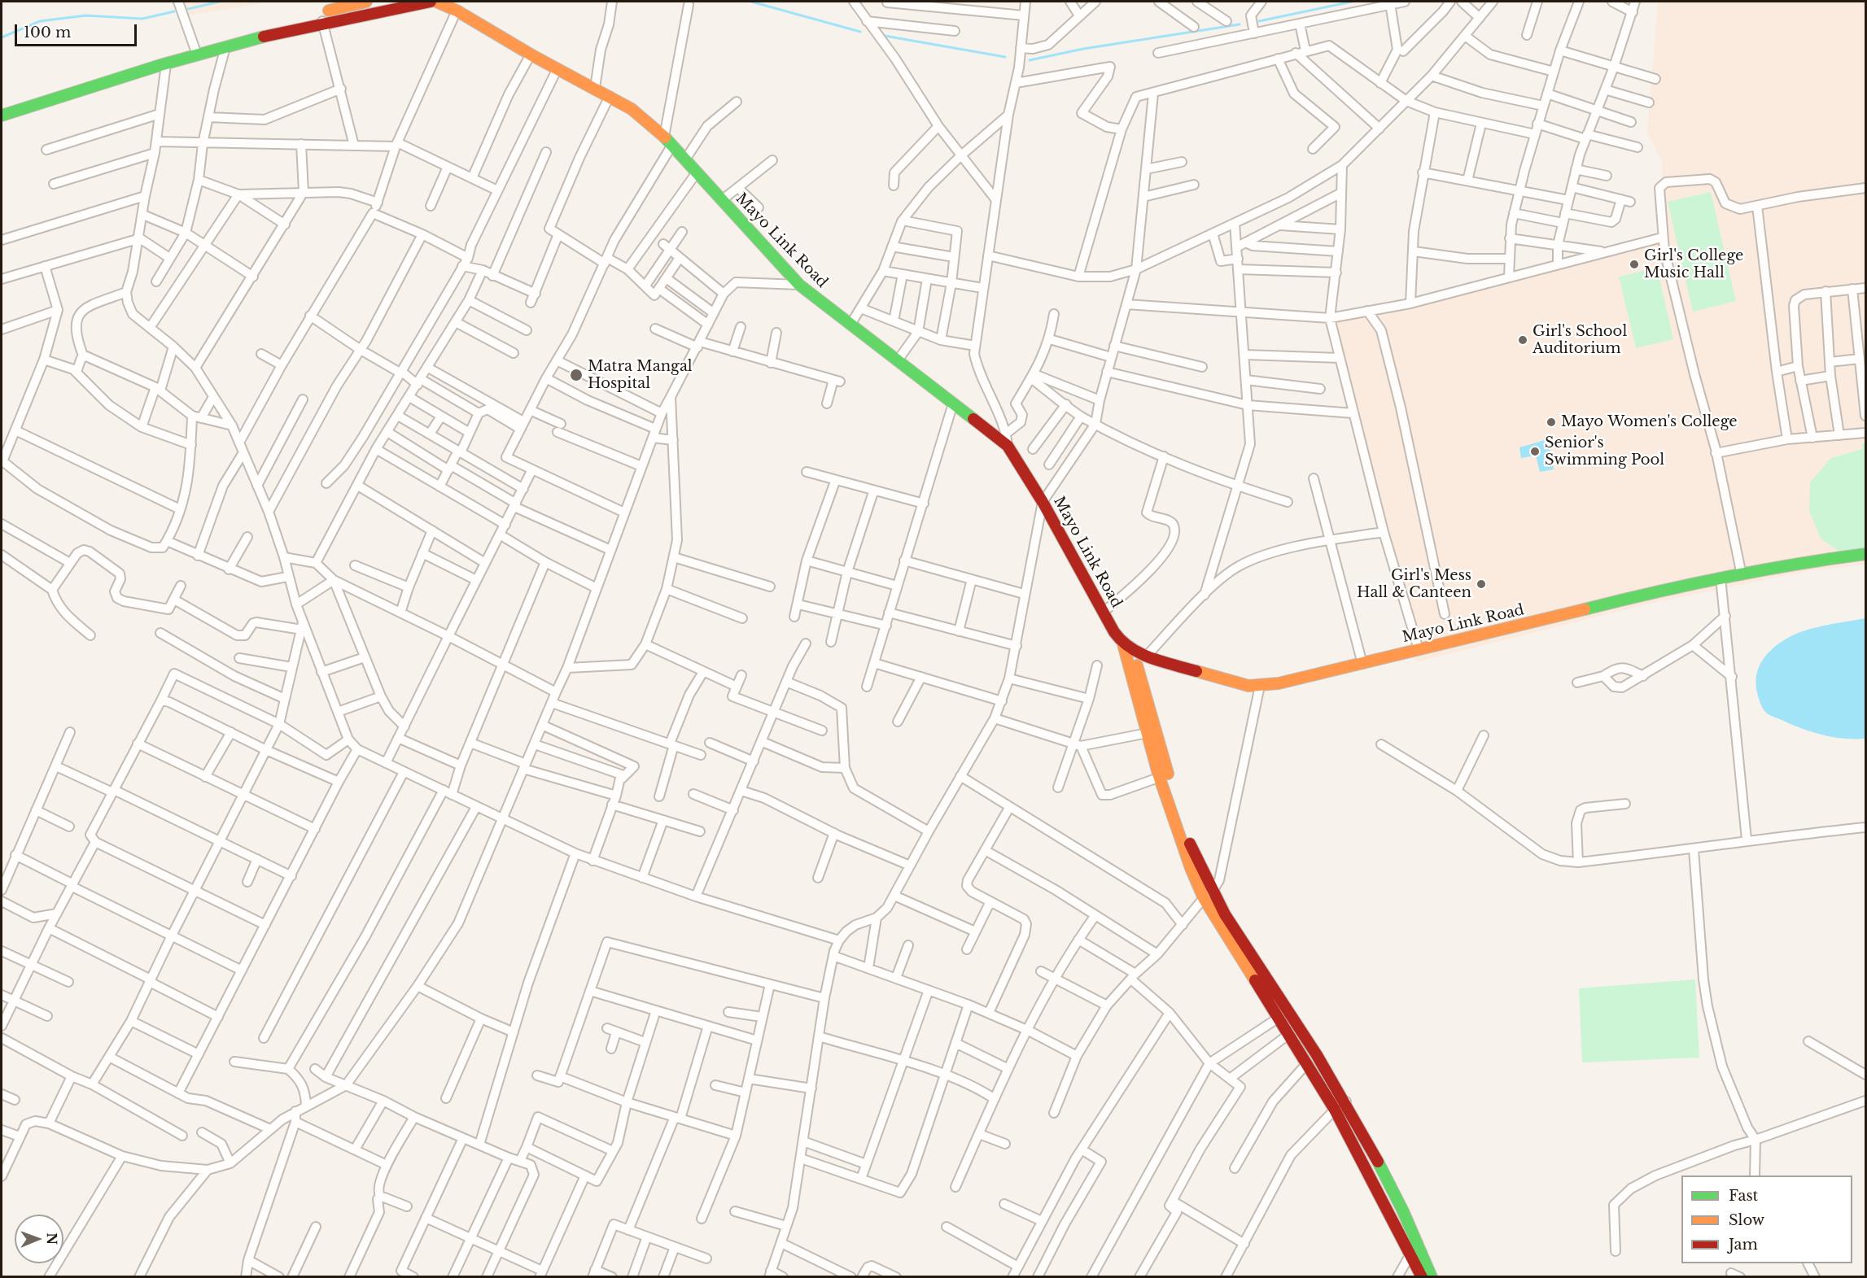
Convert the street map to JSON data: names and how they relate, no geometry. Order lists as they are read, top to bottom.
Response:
{
  "streets": {
    "main road": ["Mayo Link Road"]
  },
  "places": [
    "Girl's College Music Hall",
    "Girl's School Auditorium",
    "Matra Mangal Hospital",
    "Mayo Women's College",
    "Senior's Swimming Pool",
    "Girl's Mess Hall & Canteen"
  ],
  "legend": ["Fast", "Slow", "Jam"],
  "scale_bar": "100 m",
  "north": "right"
}
